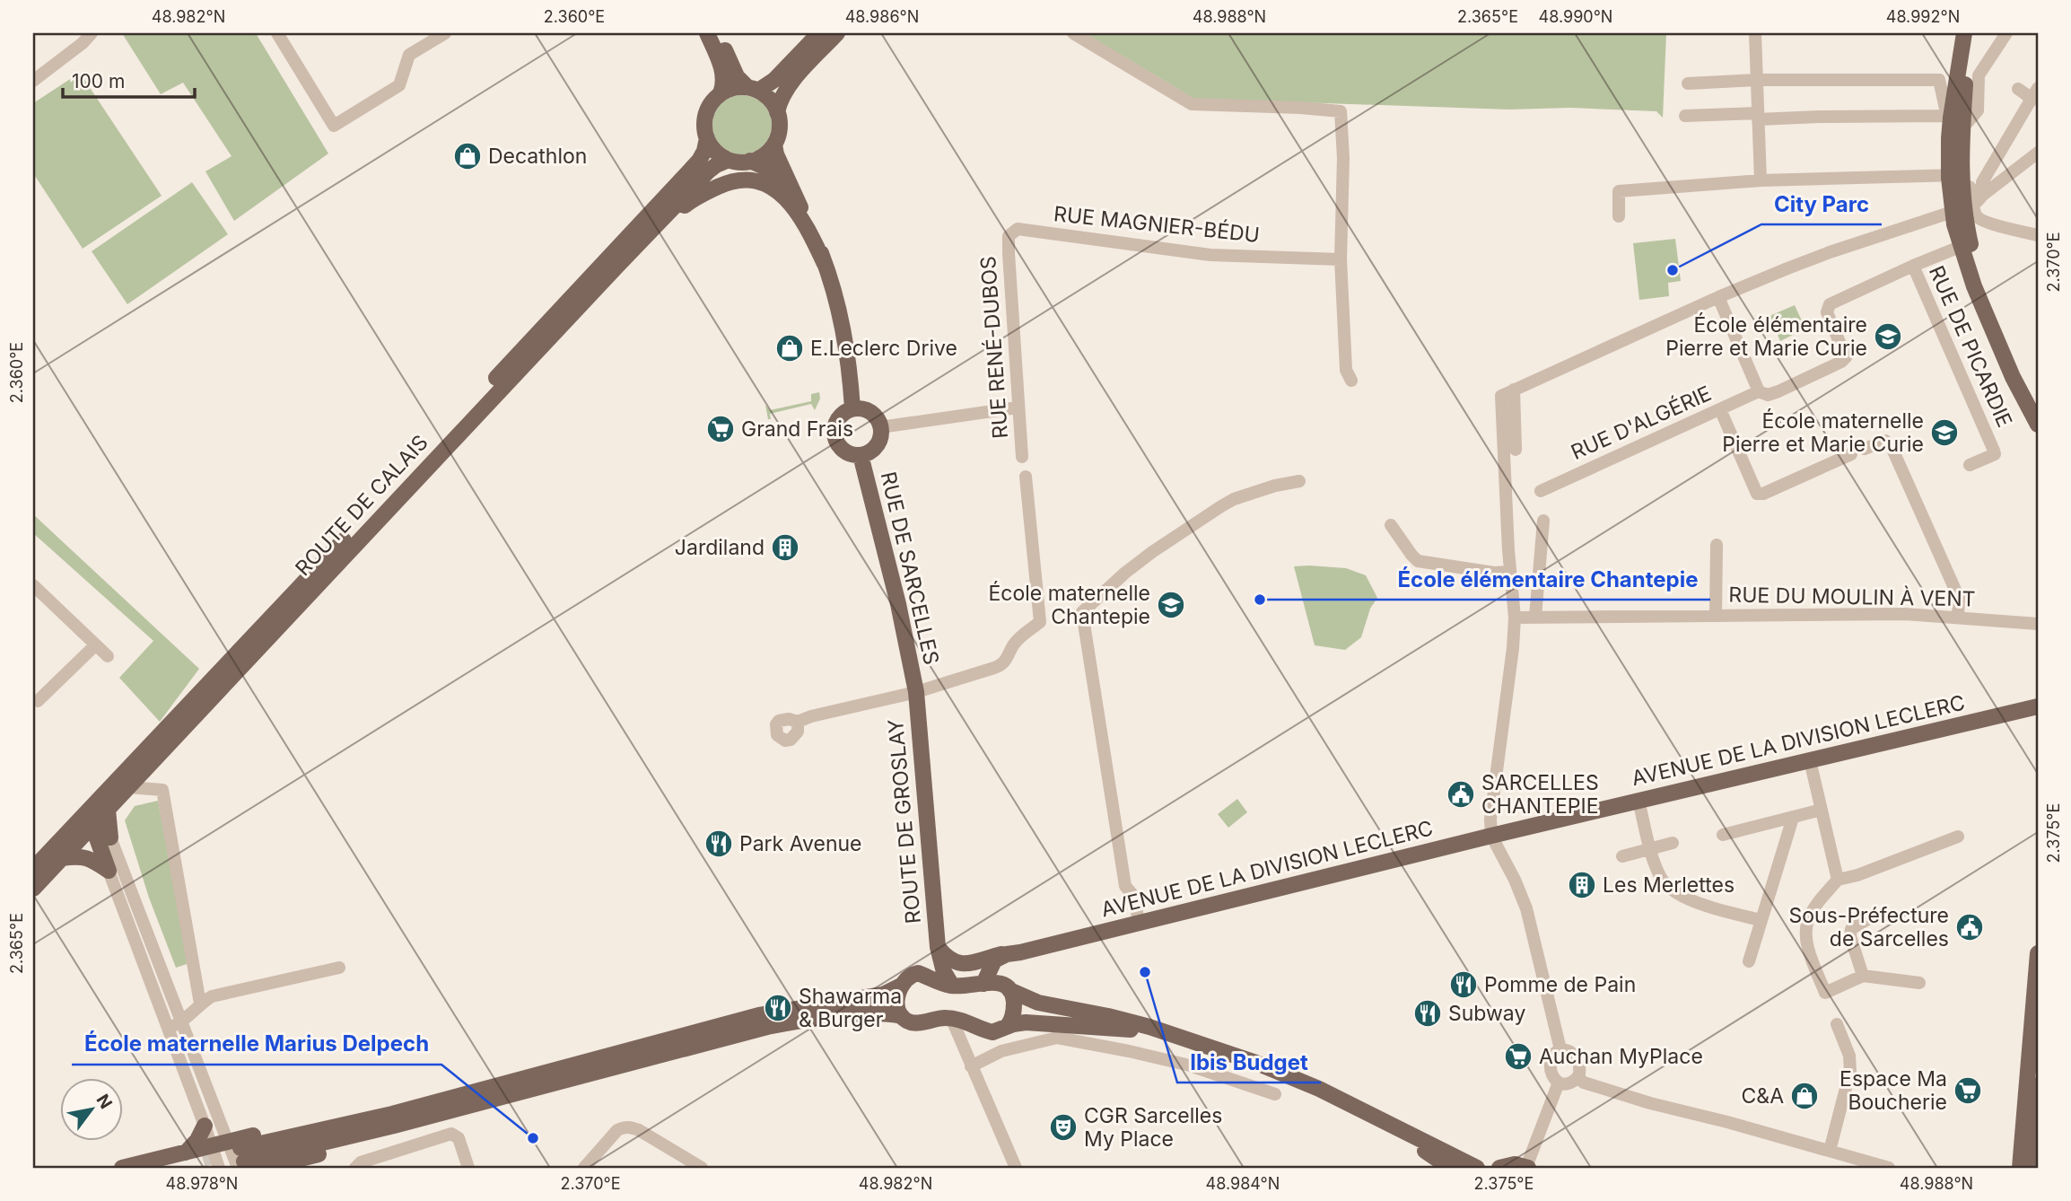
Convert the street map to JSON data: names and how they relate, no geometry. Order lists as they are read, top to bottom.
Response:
{
  "streets": {
    "main road": [
      "ROUTE DE CALAIS",
      "RUE DE SARCELLES",
      "AVENUE DE LA DIVISION LECLERC",
      "ROUTE DE GROSLAY"
    ],
    "street": [
      "RUE MAGNIER-BÉDU",
      "RUE DE PICARDIE",
      "RUE RENÉ-DUBOS",
      "RUE D'ALGÉRIE",
      "RUE DU MOULIN À VENT"
    ]
  },
  "crossings": [
    ["RUE MAGNIER-BÉDU", "RUE RENÉ-DUBOS"],
    ["RUE DE PICARDIE", "RUE D'ALGÉRIE"],
    ["RUE DE SARCELLES", "ROUTE DE GROSLAY"],
    ["AVENUE DE LA DIVISION LECLERC", "ROUTE DE GROSLAY"]
  ],
  "places": {
    "shop": ["Decathlon", "E.Leclerc Drive", "C&A"],
    "other": [
      "City Parc",
      "École élémentaire Chantepie",
      "Ibis Budget",
      "École maternelle Marius Delpech"
    ],
    "school or university": ["École élémentaire Pierre et Marie Curie", "École maternelle Pierre et Marie Curie", "École maternelle Chantepie"],
    "supermarket": ["Grand Frais", "Auchan MyPlace", "Espace Ma Boucherie"],
    "building": ["Jardiland", "Les Merlettes"],
    "public building": ["SARCELLES CHANTEPIE", "Sous-Préfecture de Sarcelles"],
    "restaurant": [
      "Park Avenue",
      "Pomme de Pain",
      "Shawarma & Burger",
      "Subway"
    ],
    "theatre": ["CGR Sarcelles My Place"]
  },
  "scale_bar": "100 m",
  "north": "top right",
  "coordinates": [
    "48.982°N",
    "2.360°E",
    "48.986°N",
    "48.988°N",
    "2.365°E",
    "48.990°N",
    "48.992°N",
    "2.370°E",
    "2.375°E",
    "48.978°N",
    "48.984°N"
  ]
}
